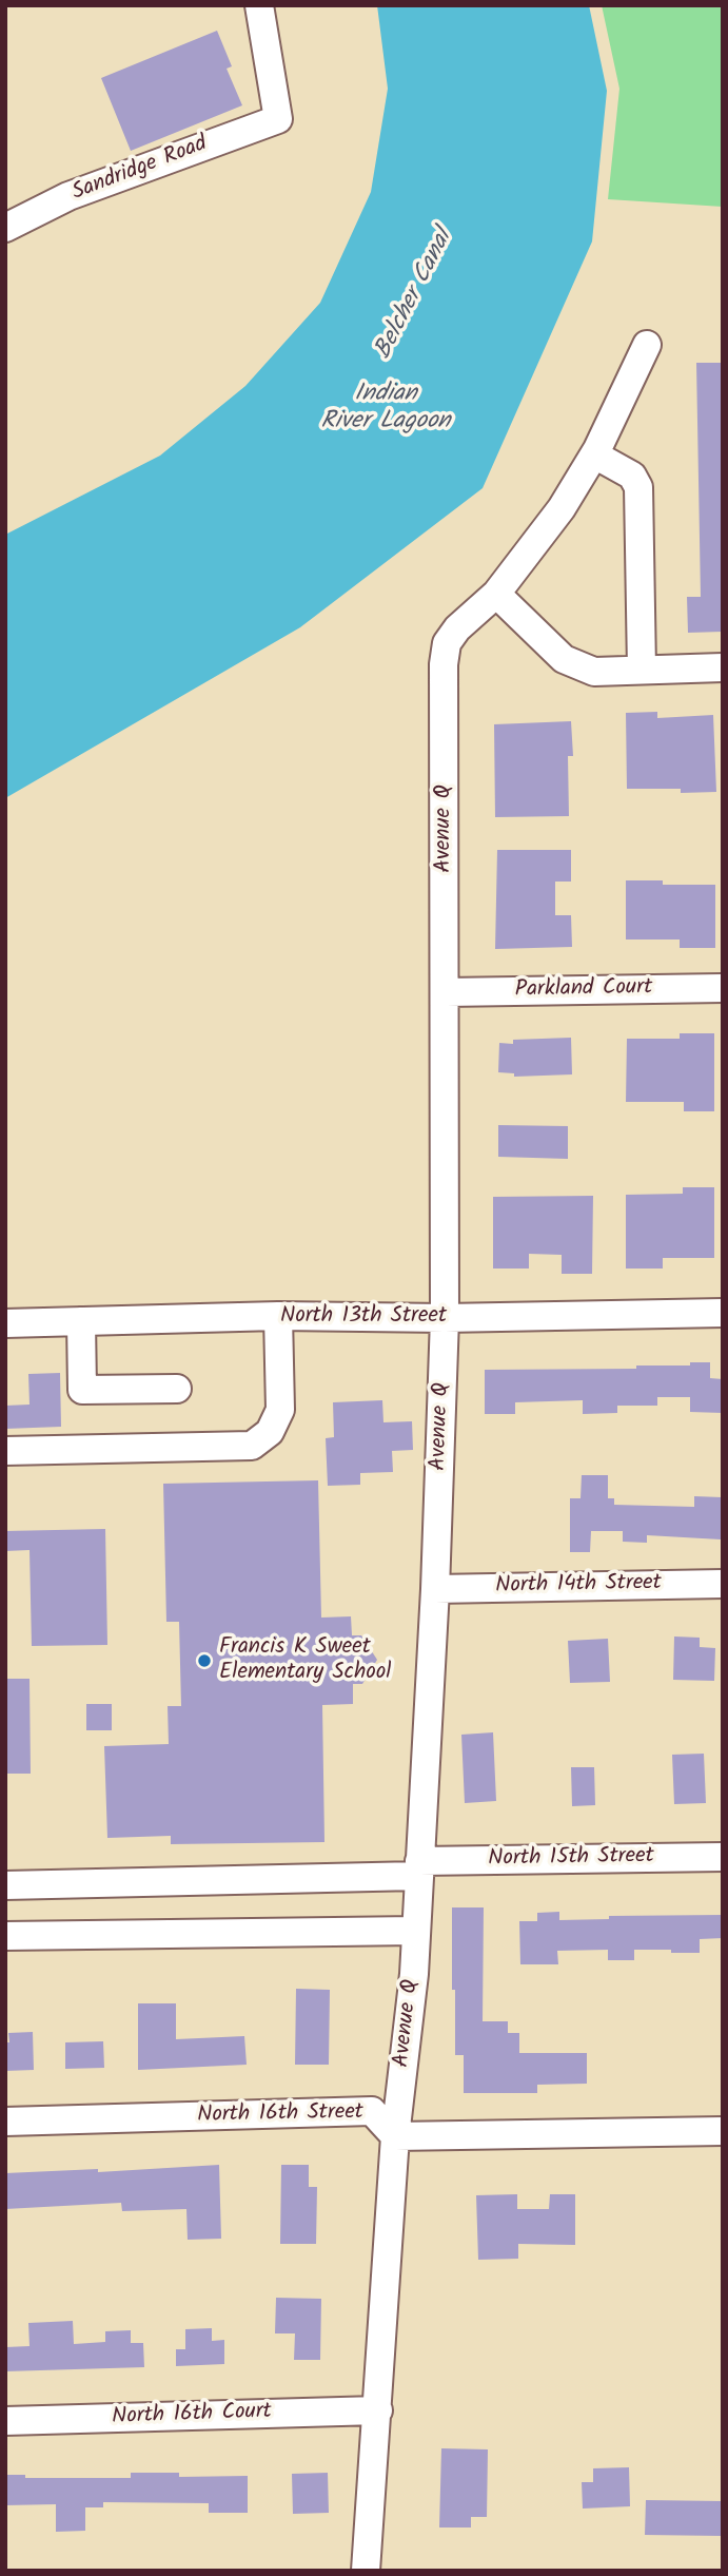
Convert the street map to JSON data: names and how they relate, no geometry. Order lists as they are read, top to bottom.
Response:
{
  "streets": {
    "street": [
      "Sandridge Road",
      "Avenue Q",
      "Parkland Court",
      "North 13th Street",
      "North 14th Street",
      "North 15th Street",
      "North 16th Street",
      "North 16th Court"
    ]
  },
  "crossings": [
    ["Avenue Q", "Parkland Court"],
    ["Avenue Q", "North 13th Street"],
    ["Avenue Q", "North 14th Street"],
    ["Avenue Q", "North 15th Street"],
    ["Avenue Q", "North 16th Street"],
    ["Avenue Q", "North 16th Court"]
  ],
  "water": ["Belcher Canal", "Indian River Lagoon"],
  "places": ["Francis K Sweet Elementary School"]
}
